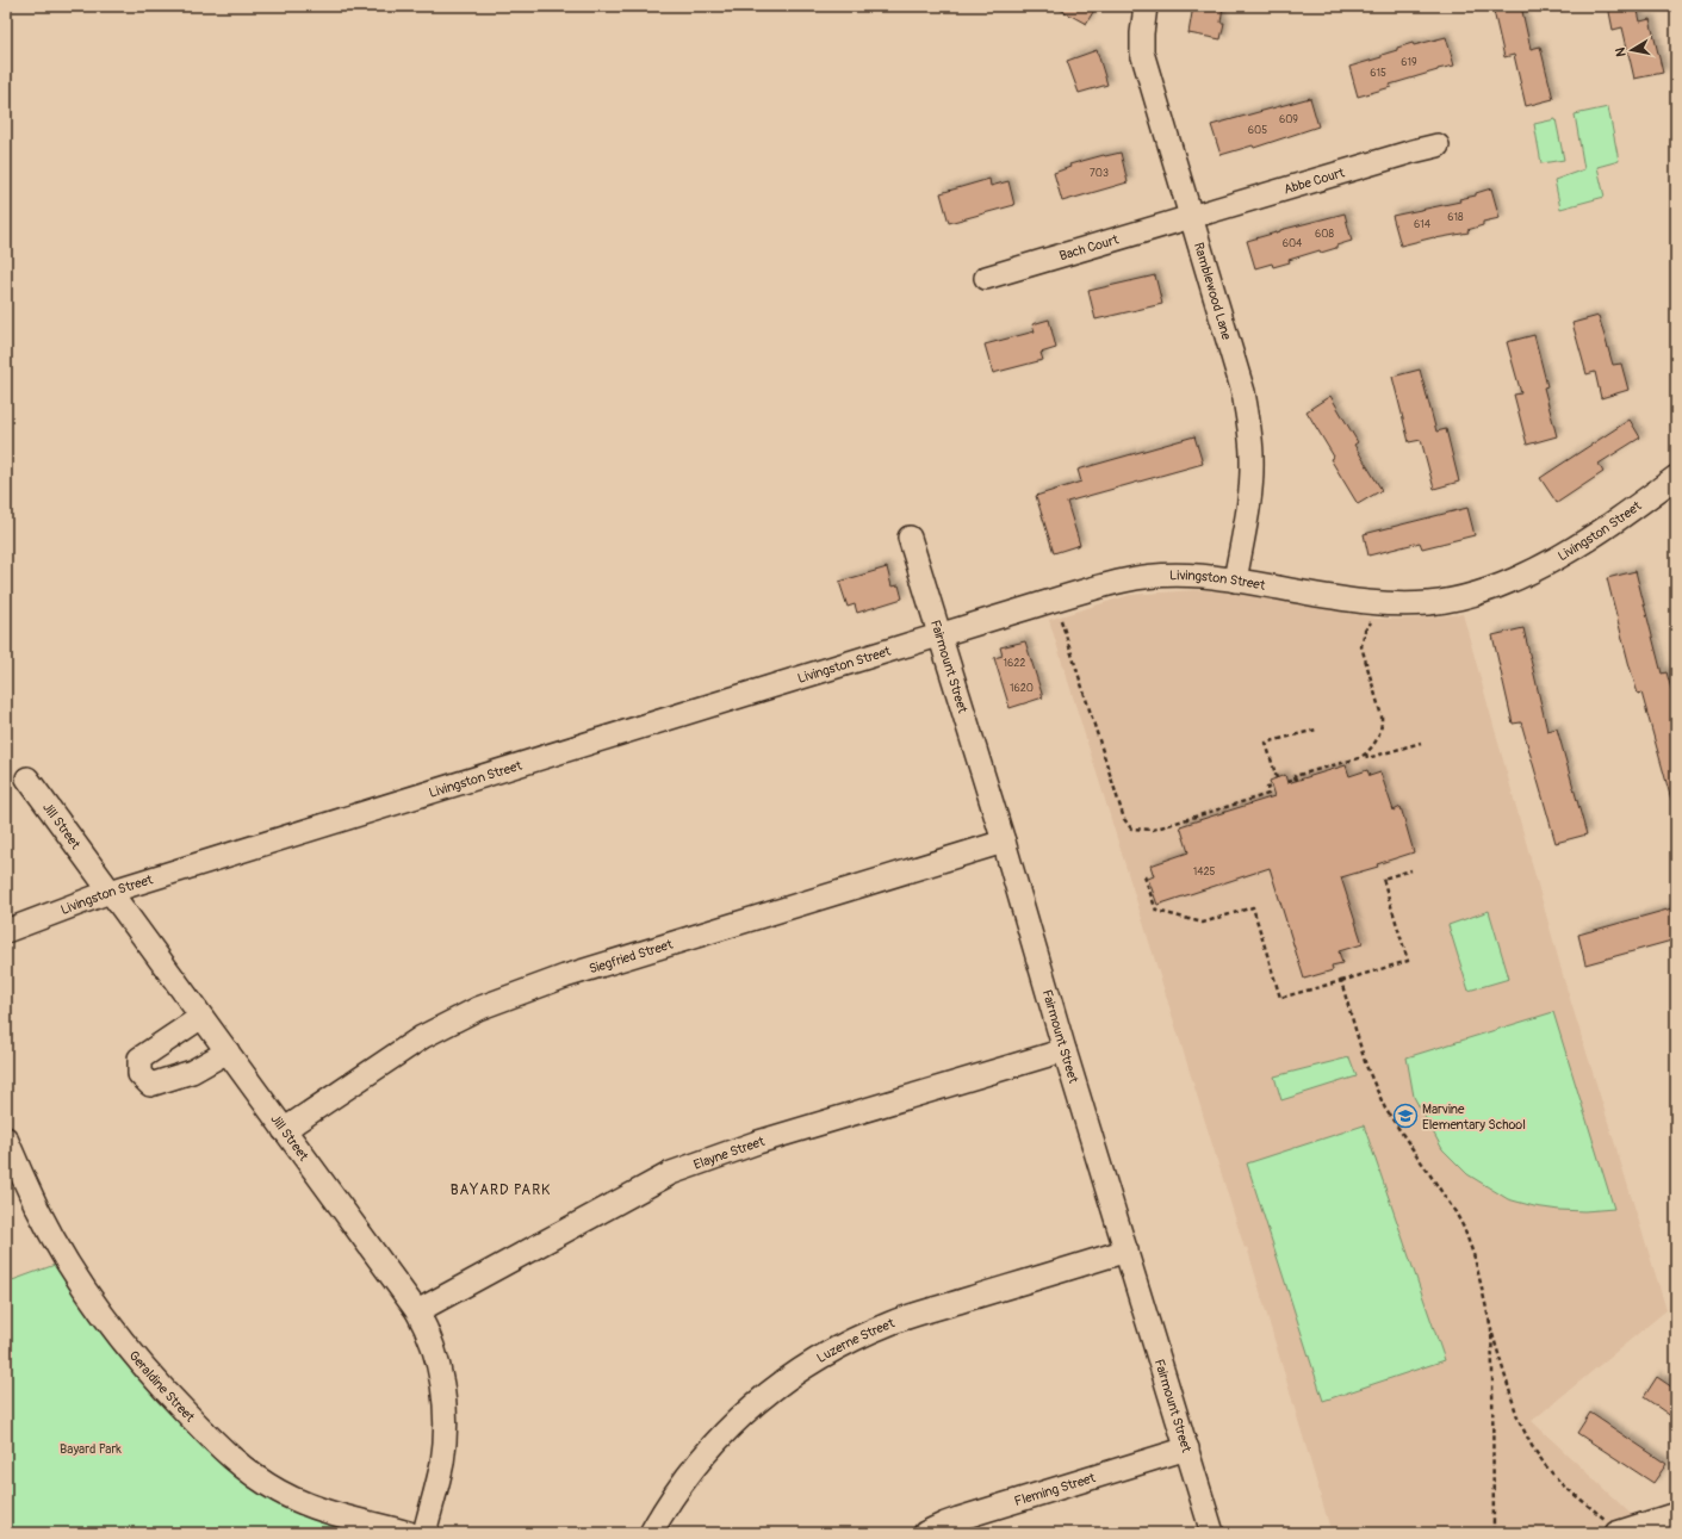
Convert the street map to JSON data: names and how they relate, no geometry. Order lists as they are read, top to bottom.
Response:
{
  "streets": {
    "street": [
      "Abbe Court",
      "Bach Court",
      "Ramblewood Lane",
      "Livingston Street",
      "Fairmount Street",
      "Jill Street",
      "Siegfried Street",
      "Elayne Street",
      "Luzerne Street",
      "Geraldine Street",
      "Fleming Street"
    ]
  },
  "crossings": [
    ["Abbe Court", "Bach Court"],
    ["Abbe Court", "Ramblewood Lane"],
    ["Bach Court", "Ramblewood Lane"],
    ["Ramblewood Lane", "Livingston Street"],
    ["Livingston Street", "Fairmount Street"],
    ["Livingston Street", "Jill Street"],
    ["Fairmount Street", "Siegfried Street"],
    ["Fairmount Street", "Elayne Street"],
    ["Fairmount Street", "Luzerne Street"],
    ["Fairmount Street", "Fleming Street"],
    ["Jill Street", "Siegfried Street"],
    ["Jill Street", "Elayne Street"]
  ],
  "districts": ["BAYARD PARK"],
  "parks": ["Bayard Park"],
  "places": {
    "school or university": ["Marvine Elementary School"]
  },
  "house_numbers": [
    "619",
    "615",
    "609",
    "605",
    "703",
    "618",
    "614",
    "608",
    "604",
    "1622",
    "1620",
    "1425"
  ],
  "north": "left"
}
